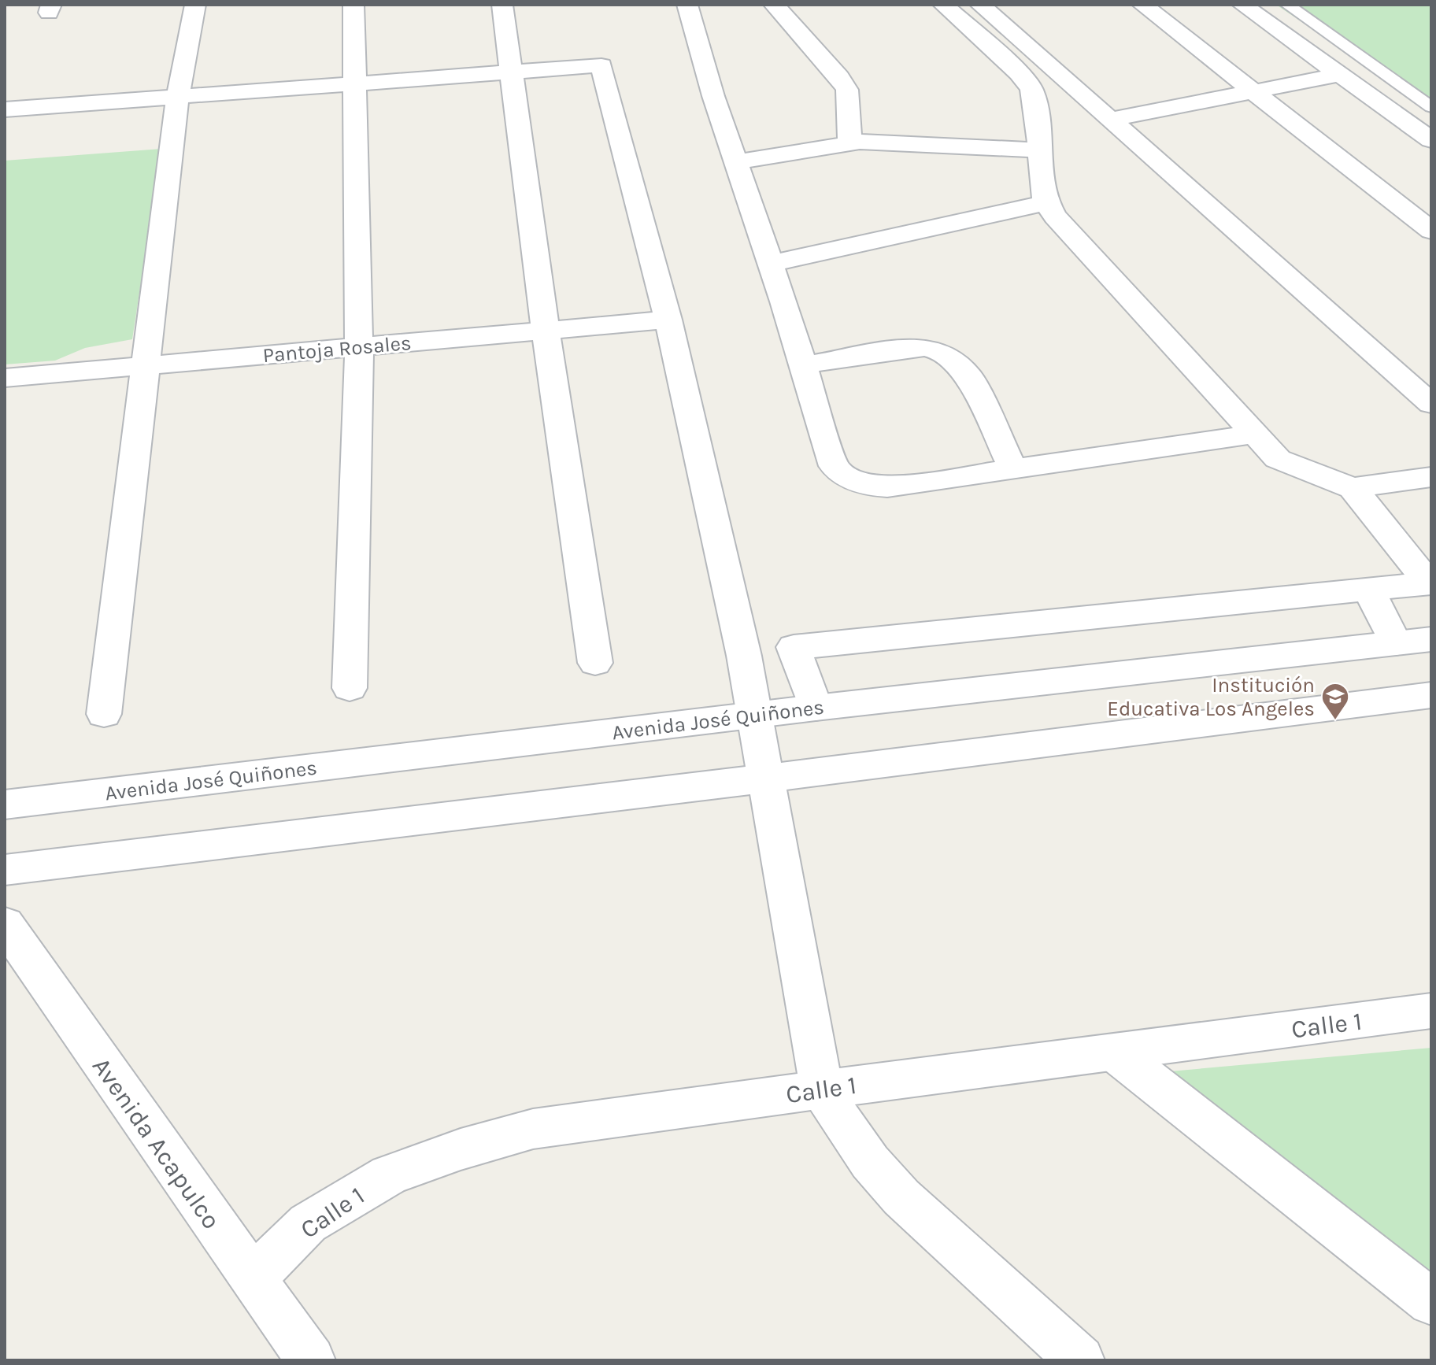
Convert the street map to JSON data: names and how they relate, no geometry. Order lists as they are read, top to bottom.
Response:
{
  "streets": {
    "street": [
      "Pantoja Rosales",
      "Avenida José Quiñones",
      "Calle 1",
      "Avenida Acapulco"
    ]
  },
  "crossings": [
    ["Calle 1", "Avenida Acapulco"]
  ],
  "places": {
    "school or university": ["Institución Educativa Los Angeles"]
  }
}
